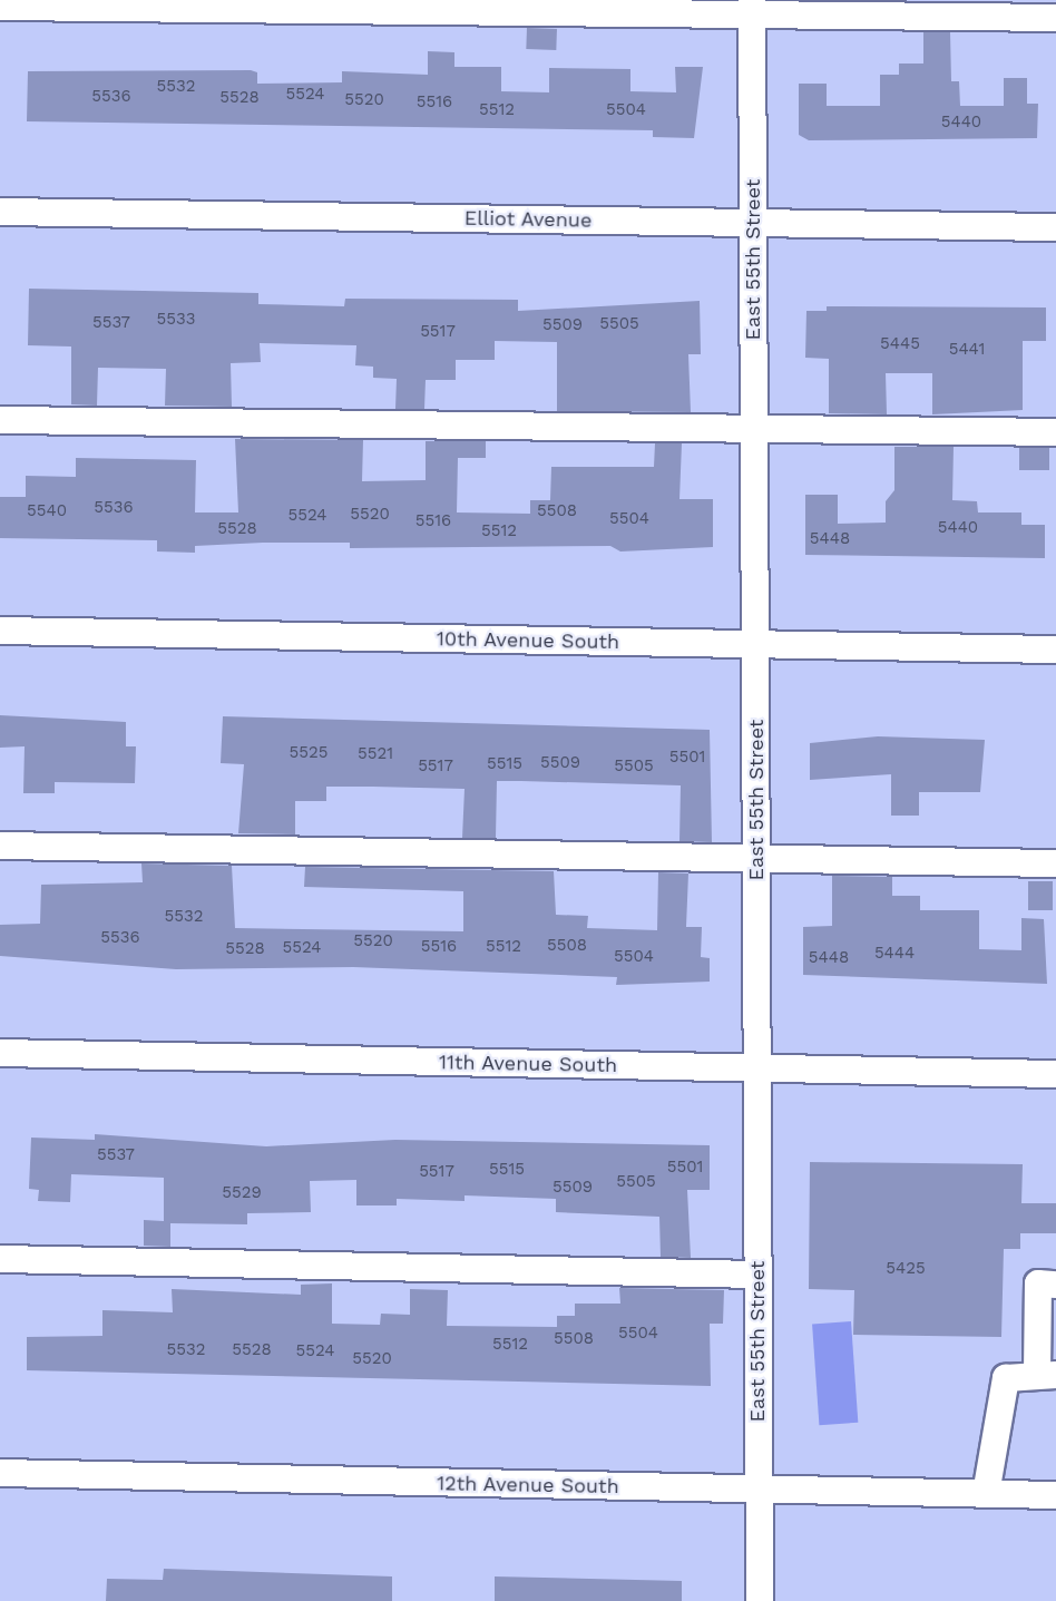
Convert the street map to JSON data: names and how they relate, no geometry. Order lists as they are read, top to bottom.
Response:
{
  "streets": {
    "street": [
      "Elliot Avenue",
      "East 55th Street",
      "10th Avenue South",
      "11th Avenue South",
      "12th Avenue South"
    ]
  },
  "crossings": [
    ["Elliot Avenue", "East 55th Street"],
    ["East 55th Street", "10th Avenue South"],
    ["East 55th Street", "11th Avenue South"],
    ["East 55th Street", "12th Avenue South"]
  ],
  "house_numbers": [
    "5532",
    "5524",
    "5536",
    "5528",
    "5520",
    "5516",
    "5512",
    "5504",
    "5440",
    "5533",
    "5537",
    "5505",
    "5509",
    "5517",
    "5445",
    "5441",
    "5536",
    "5540",
    "5508",
    "5520",
    "5524",
    "5504",
    "5516",
    "5440",
    "5528",
    "5512",
    "5448",
    "5525",
    "5521",
    "5501",
    "5509",
    "5515",
    "5517",
    "5505",
    "5532",
    "5536",
    "5520",
    "5508",
    "5516",
    "5512",
    "5524",
    "5528",
    "5444",
    "5504",
    "5448",
    "5537",
    "5501",
    "5515",
    "5517",
    "5505",
    "5509",
    "5529",
    "5425",
    "5504",
    "5508",
    "5512",
    "5532",
    "5528",
    "5524",
    "5520"
  ]
}
